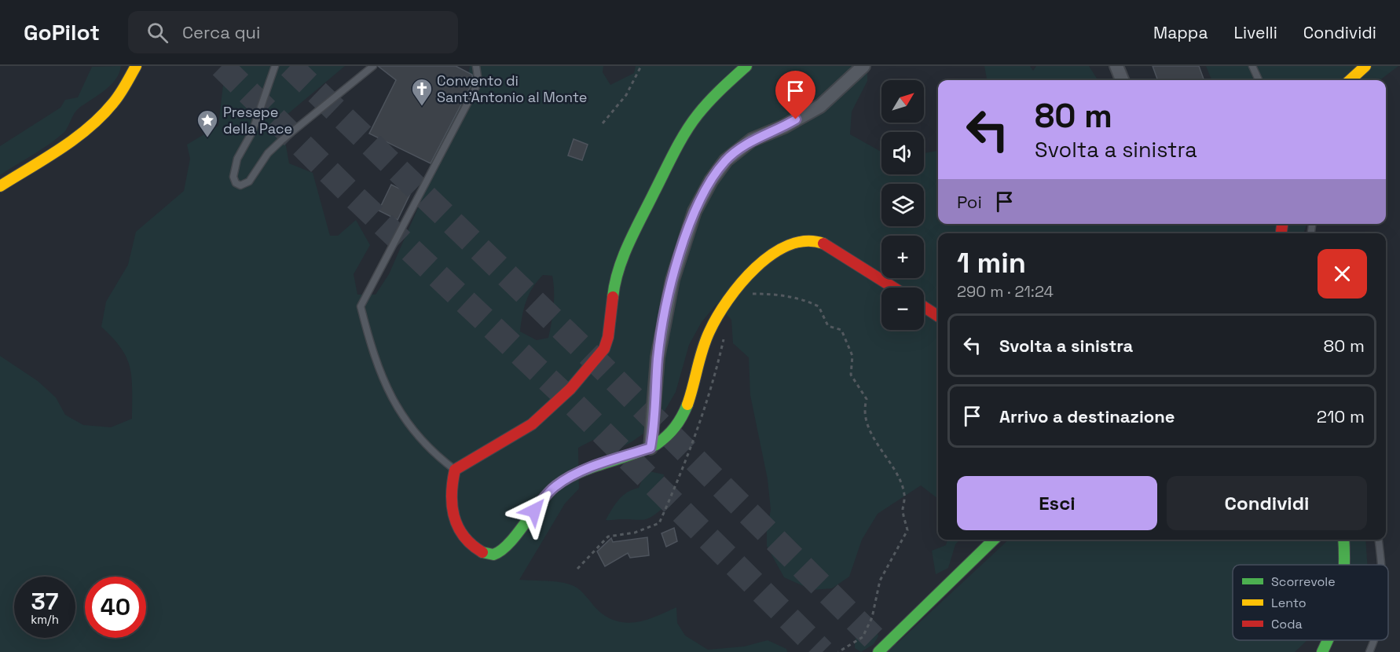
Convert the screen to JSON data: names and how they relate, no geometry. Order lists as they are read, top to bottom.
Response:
{
  "places": {
    "church": ["Convento di Sant'Antonio al Monte"],
    "place": ["Presepe della Pace"]
  },
  "legend": ["Scorrevole", "Lento", "Coda"],
  "north": "top right",
  "page": {
    "header": "GoPilot",
    "search": "Cerca qui",
    "nav": ["Mappa", "Livelli", "Condividi"],
    "map_buttons": ["+", "−"],
    "turn": ["80 m", "Svolta a sinistra"],
    "then": "Poi",
    "heading": ["1 min", "290 m · 21:24"],
    "list": [
      {
        "name": "Svolta a sinistra",
        "value": "80 m"
      },
      {
        "name": "Arrivo a destinazione",
        "value": "210 m"
      }
    ],
    "buttons": ["Esci", "Condividi"],
    "speed": "37 km/h",
    "limit": "40"
  }
}
